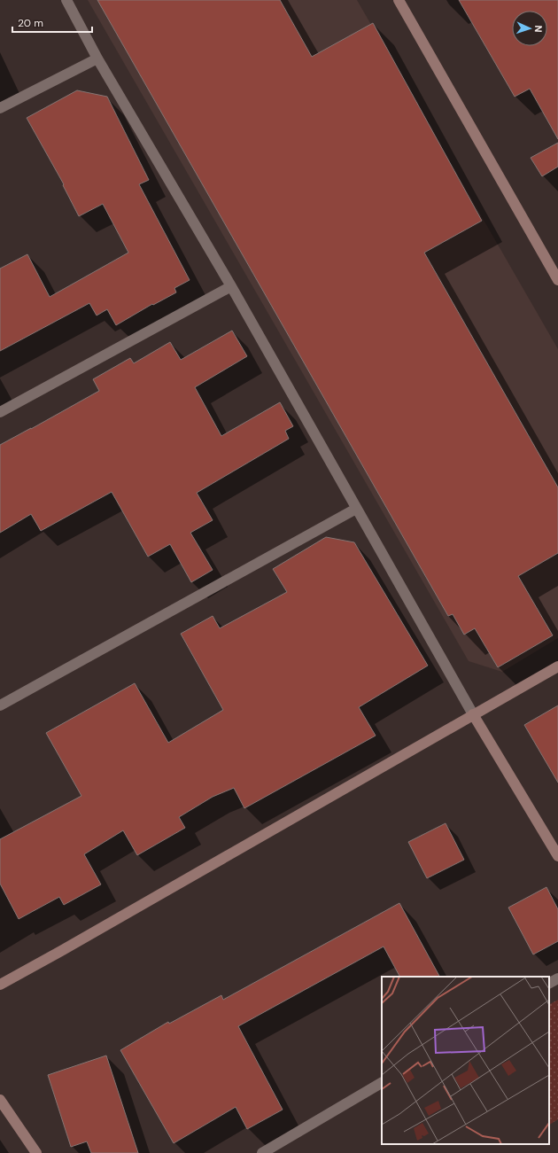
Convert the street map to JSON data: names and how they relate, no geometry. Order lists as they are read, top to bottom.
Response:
{
  "scale_bar": "20 m",
  "north": "right"
}
